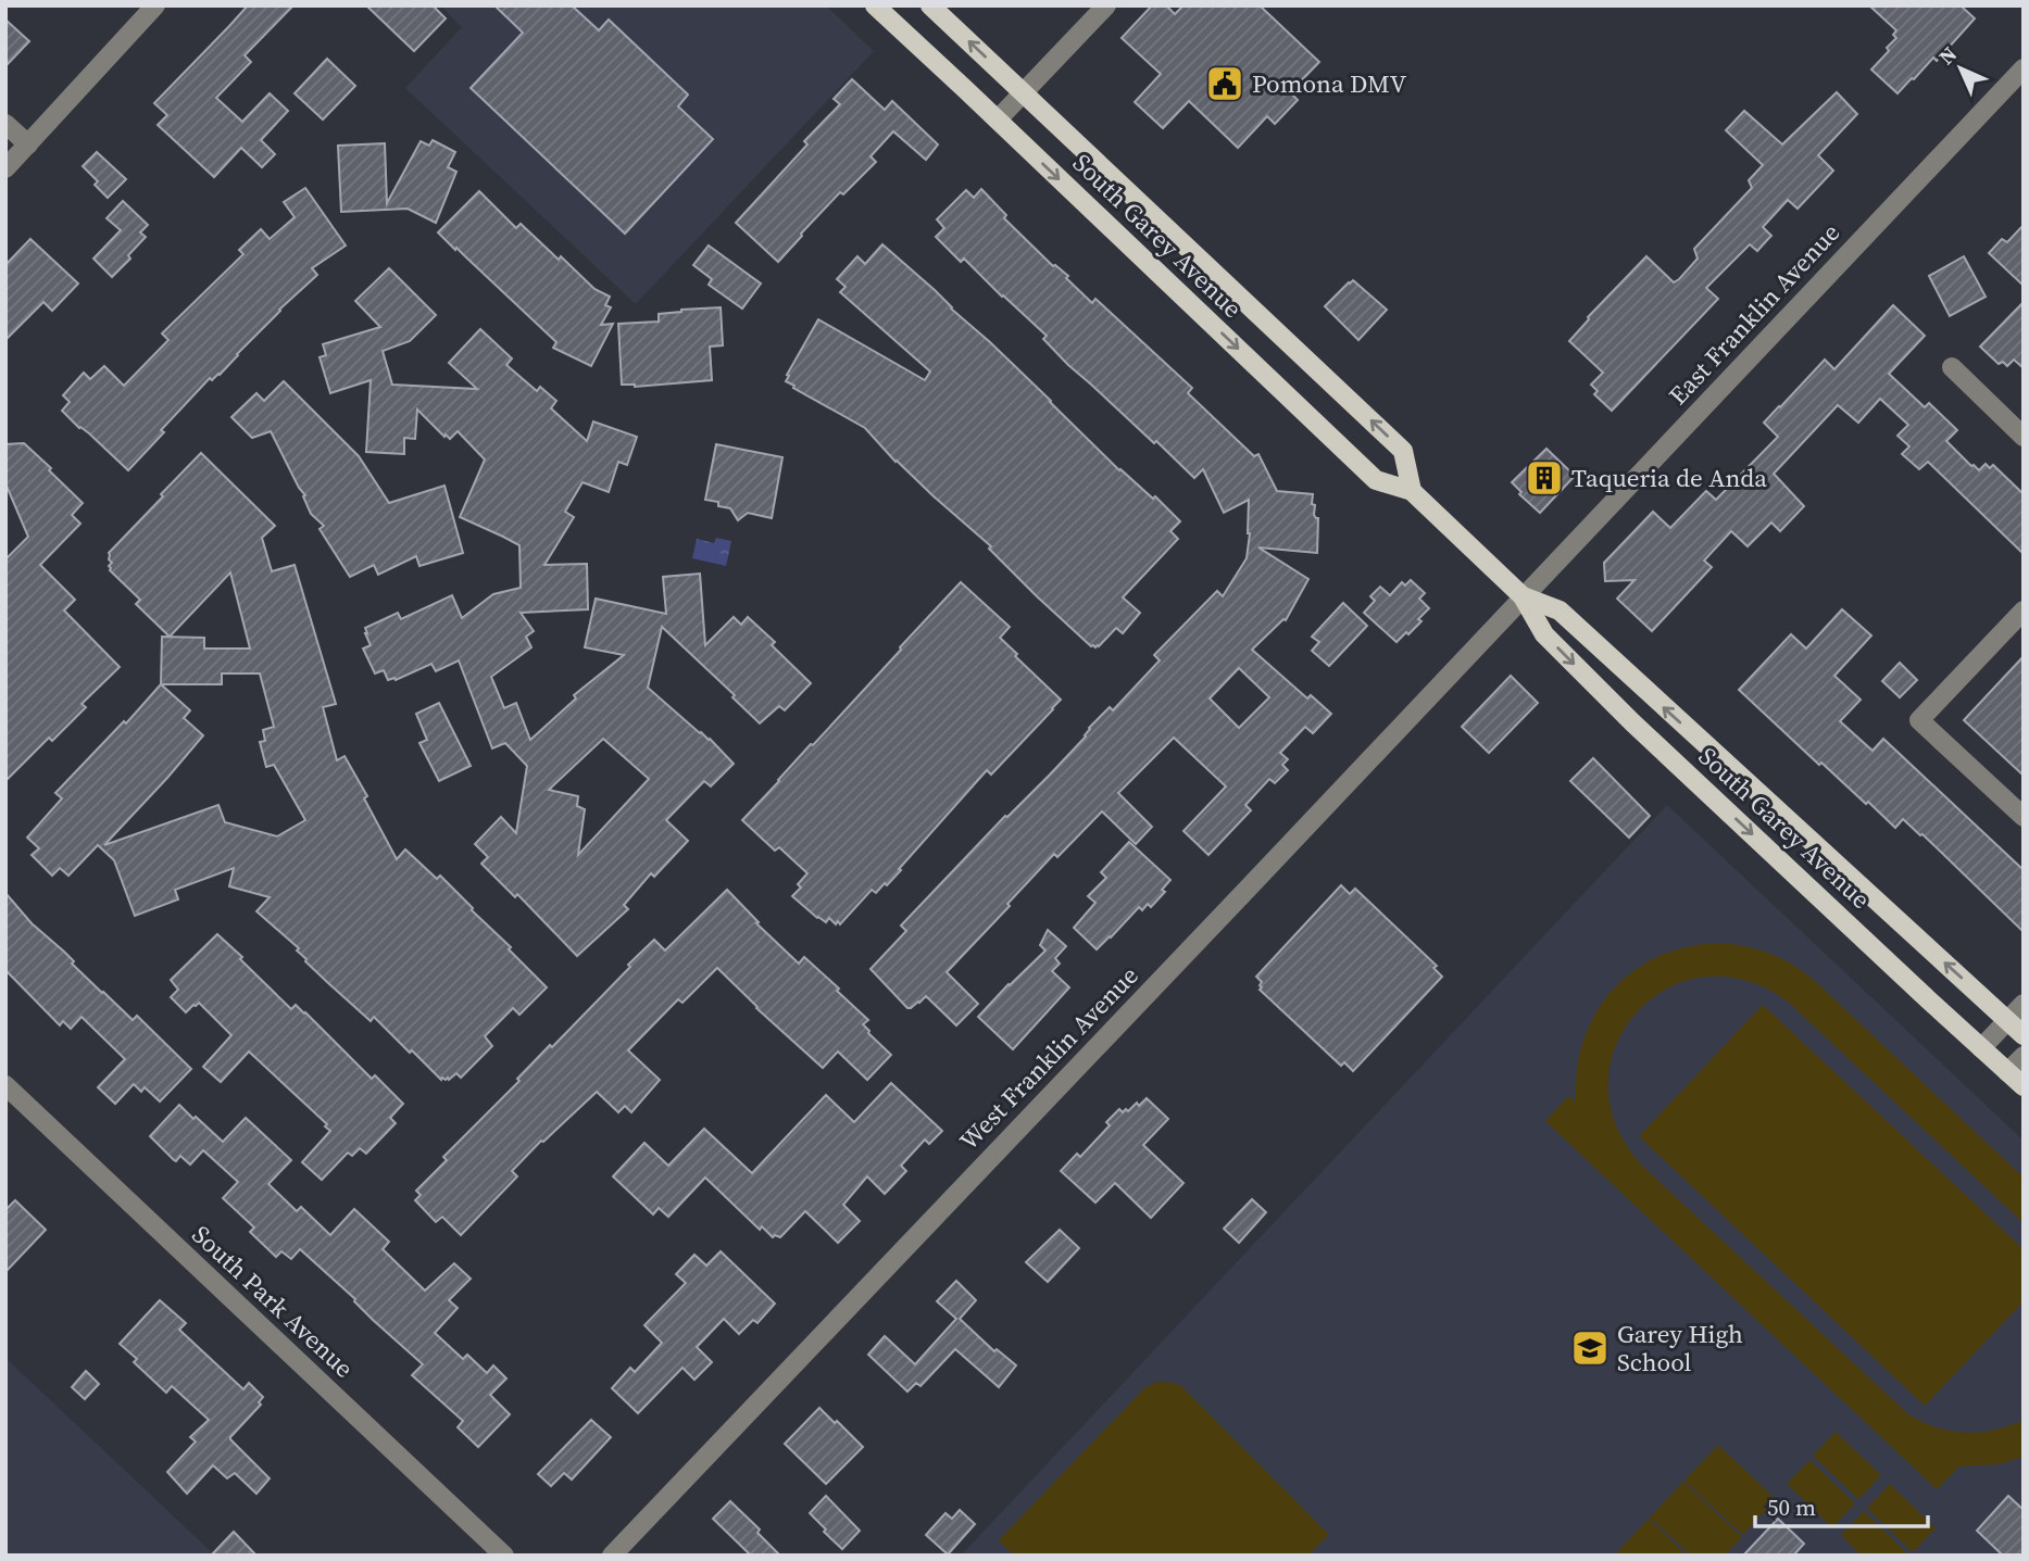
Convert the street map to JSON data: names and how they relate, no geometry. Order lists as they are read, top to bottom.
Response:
{
  "streets": {
    "main road": ["South Garey Avenue"],
    "street": ["East Franklin Avenue", "West Franklin Avenue", "South Park Avenue"]
  },
  "crossings": [
    ["South Garey Avenue", "East Franklin Avenue"],
    ["South Garey Avenue", "West Franklin Avenue"],
    ["East Franklin Avenue", "West Franklin Avenue"]
  ],
  "places": {
    "public building": ["Pomona DMV"],
    "building": ["Taqueria de Anda"],
    "school or university": ["Garey High School"]
  },
  "scale_bar": "50 m",
  "north": "top left"
}
